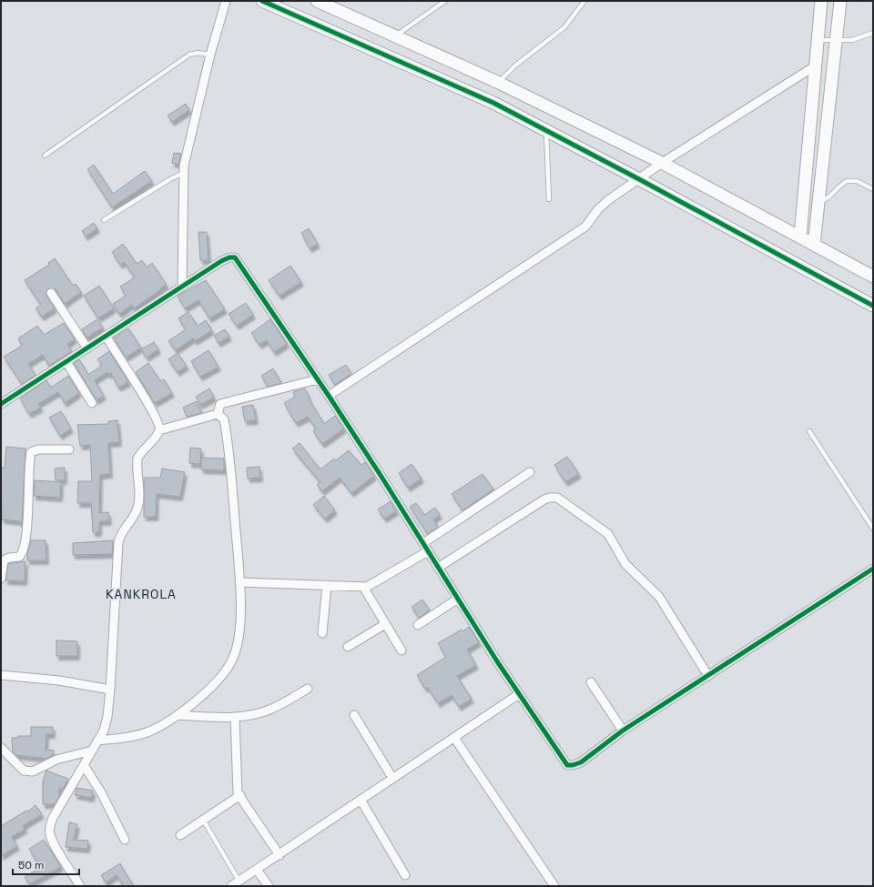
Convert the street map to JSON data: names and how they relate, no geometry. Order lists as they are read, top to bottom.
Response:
{
  "districts": ["KANKROLA"],
  "scale_bar": "50 m"
}
